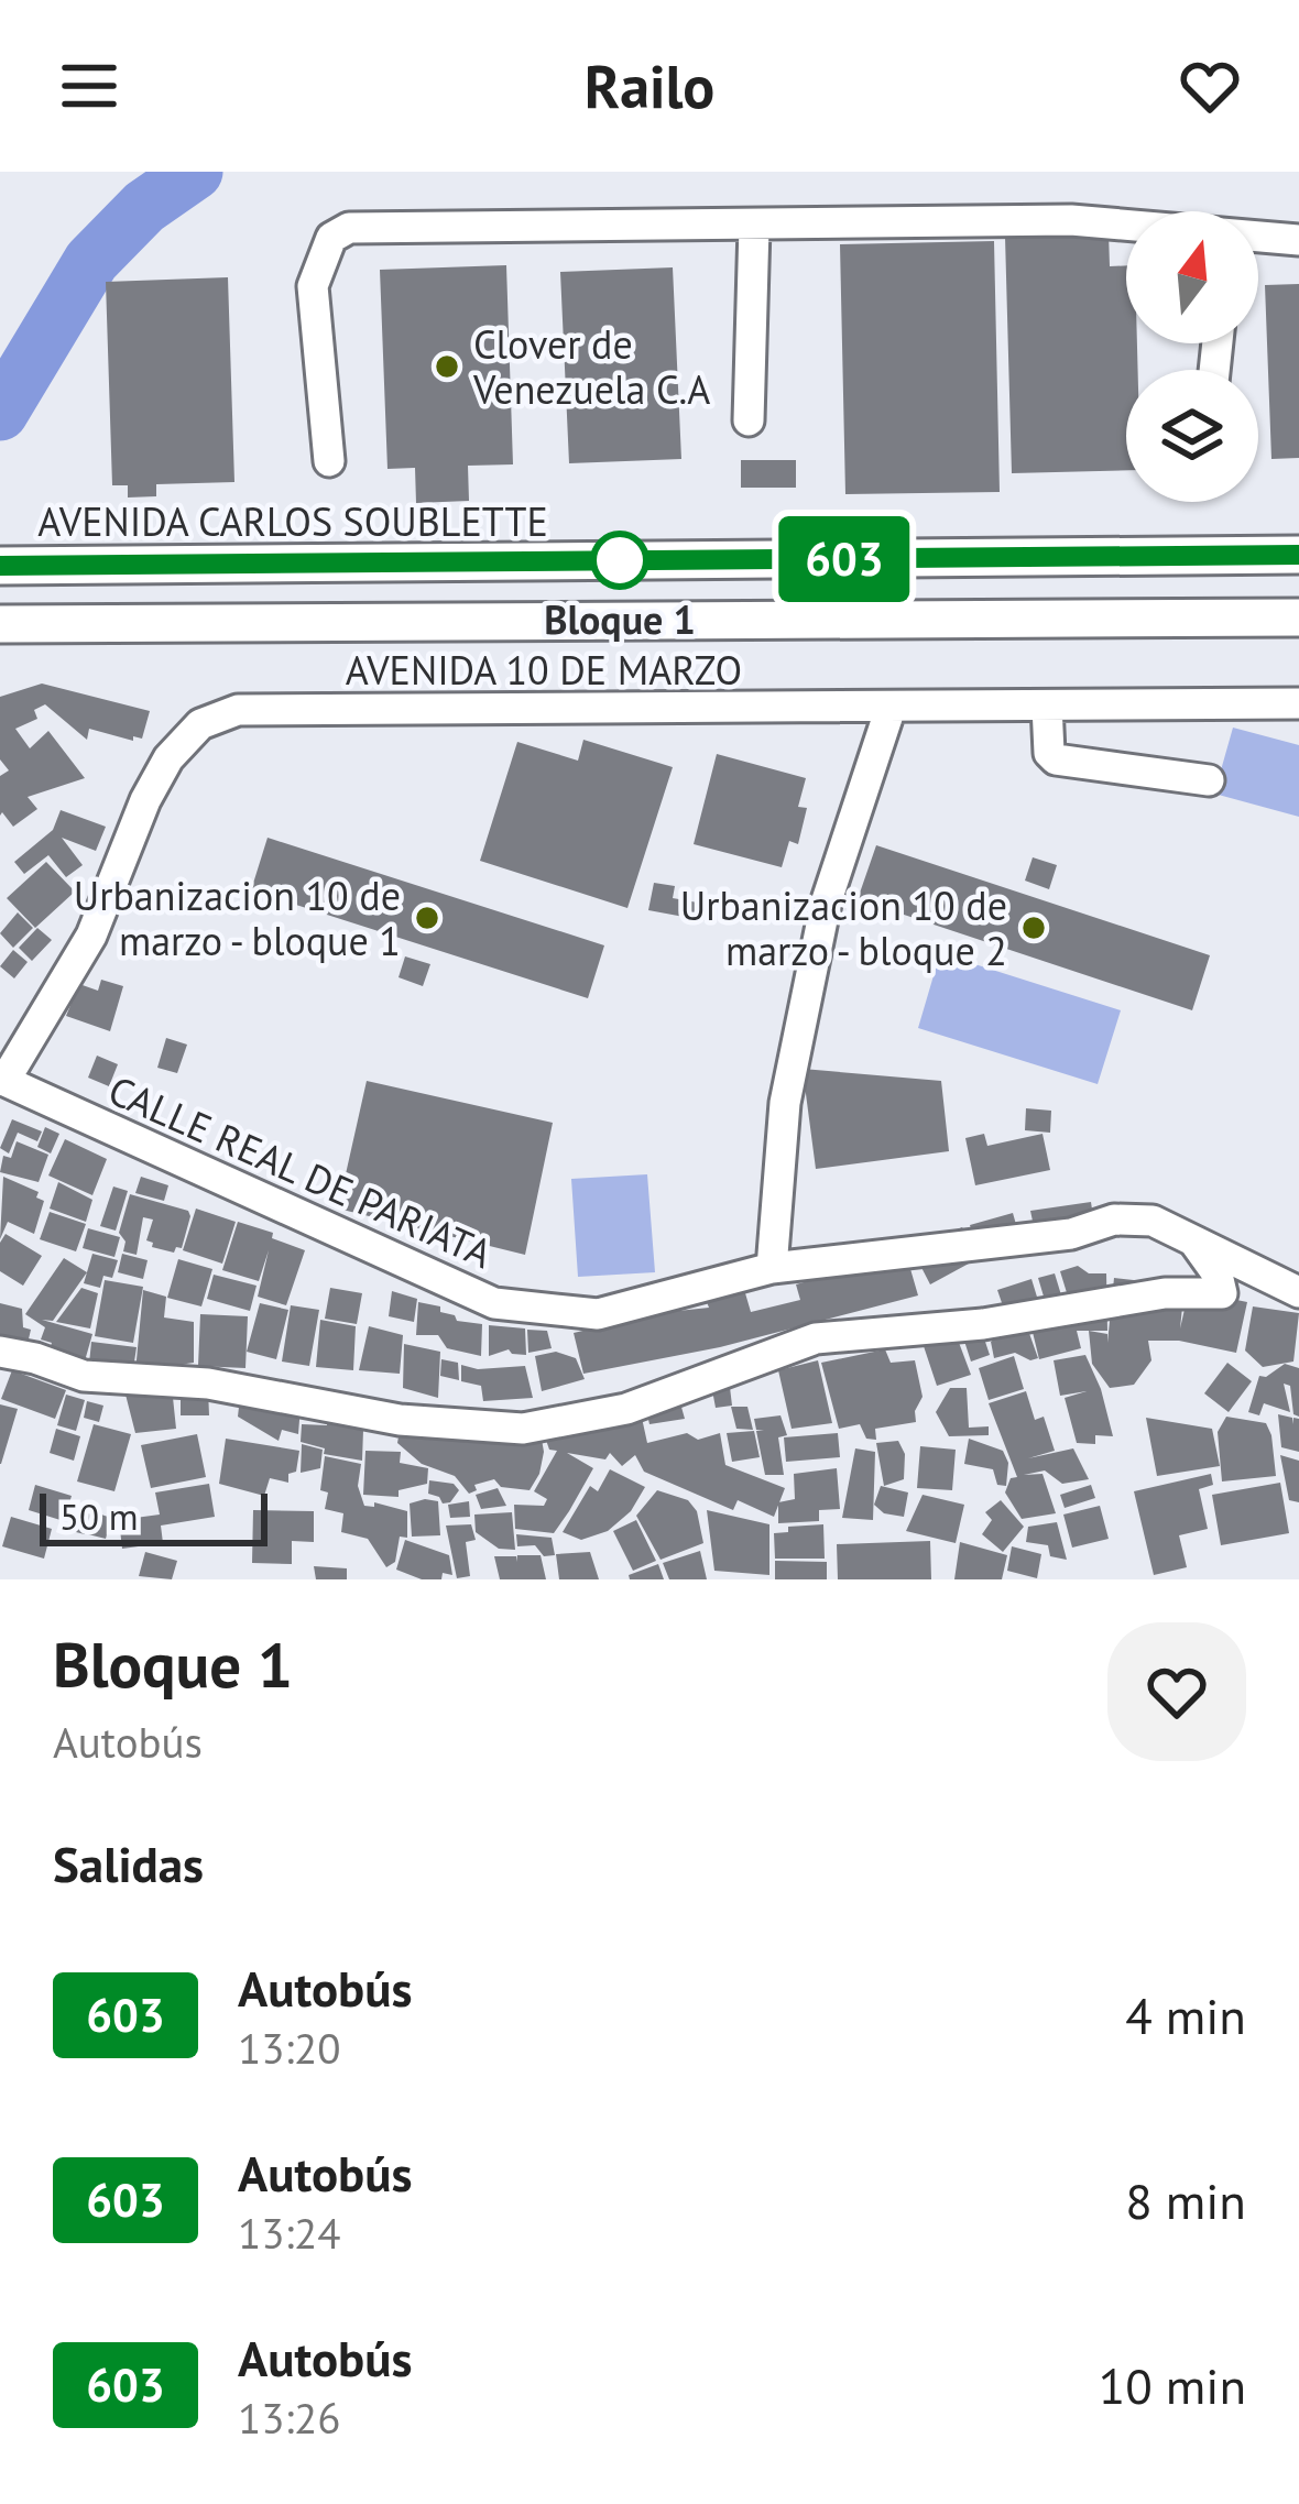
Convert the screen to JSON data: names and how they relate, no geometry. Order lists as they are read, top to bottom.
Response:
{
  "streets": {
    "main road": ["AVENIDA CARLOS SOUBLETTE"],
    "street": ["AVENIDA 10 DE MARZO", "CALLE REAL DE PARIATA"]
  },
  "crossings": [
    ["AVENIDA 10 DE MARZO", "CALLE REAL DE PARIATA"]
  ],
  "places": [
    "Clover de Venezuela C.A",
    "Bloque 1",
    "Urbanizacion 10 de marzo - bloque 1",
    "Urbanizacion 10 de marzo - bloque 2"
  ],
  "lines": ["bus line 603"],
  "scale_bar": "50 m",
  "north": "top",
  "page": {
    "header": "Railo",
    "on_map": "603",
    "scale": "50 m",
    "heading": [
      ["Bloque 1", "Autobús"],
      "Salidas"
    ],
    "list": [
      {
        "mark": "603",
        "name": "Autobús",
        "note": "13:20",
        "value": "4 min"
      },
      {
        "mark": "603",
        "name": "Autobús",
        "note": "13:24",
        "value": "8 min"
      },
      {
        "mark": "603",
        "name": "Autobús",
        "note": "13:26",
        "value": "10 min"
      }
    ]
  }
}
